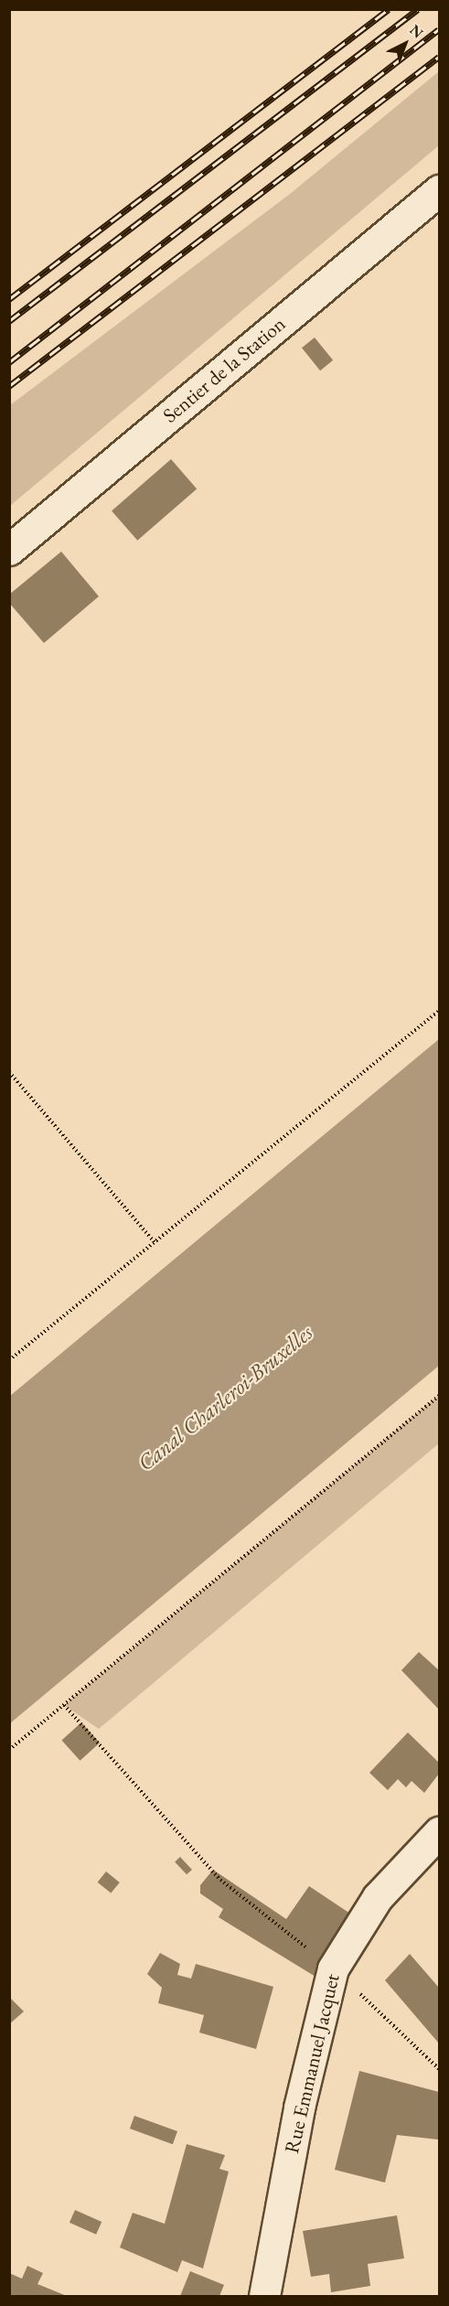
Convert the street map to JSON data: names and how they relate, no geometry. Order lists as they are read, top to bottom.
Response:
{
  "streets": {
    "street": ["Sentier de la Station", "Rue Emmanuel Jacquet"]
  },
  "water": ["Canal Charleroi-Bruxelles"],
  "north": "top right"
}
